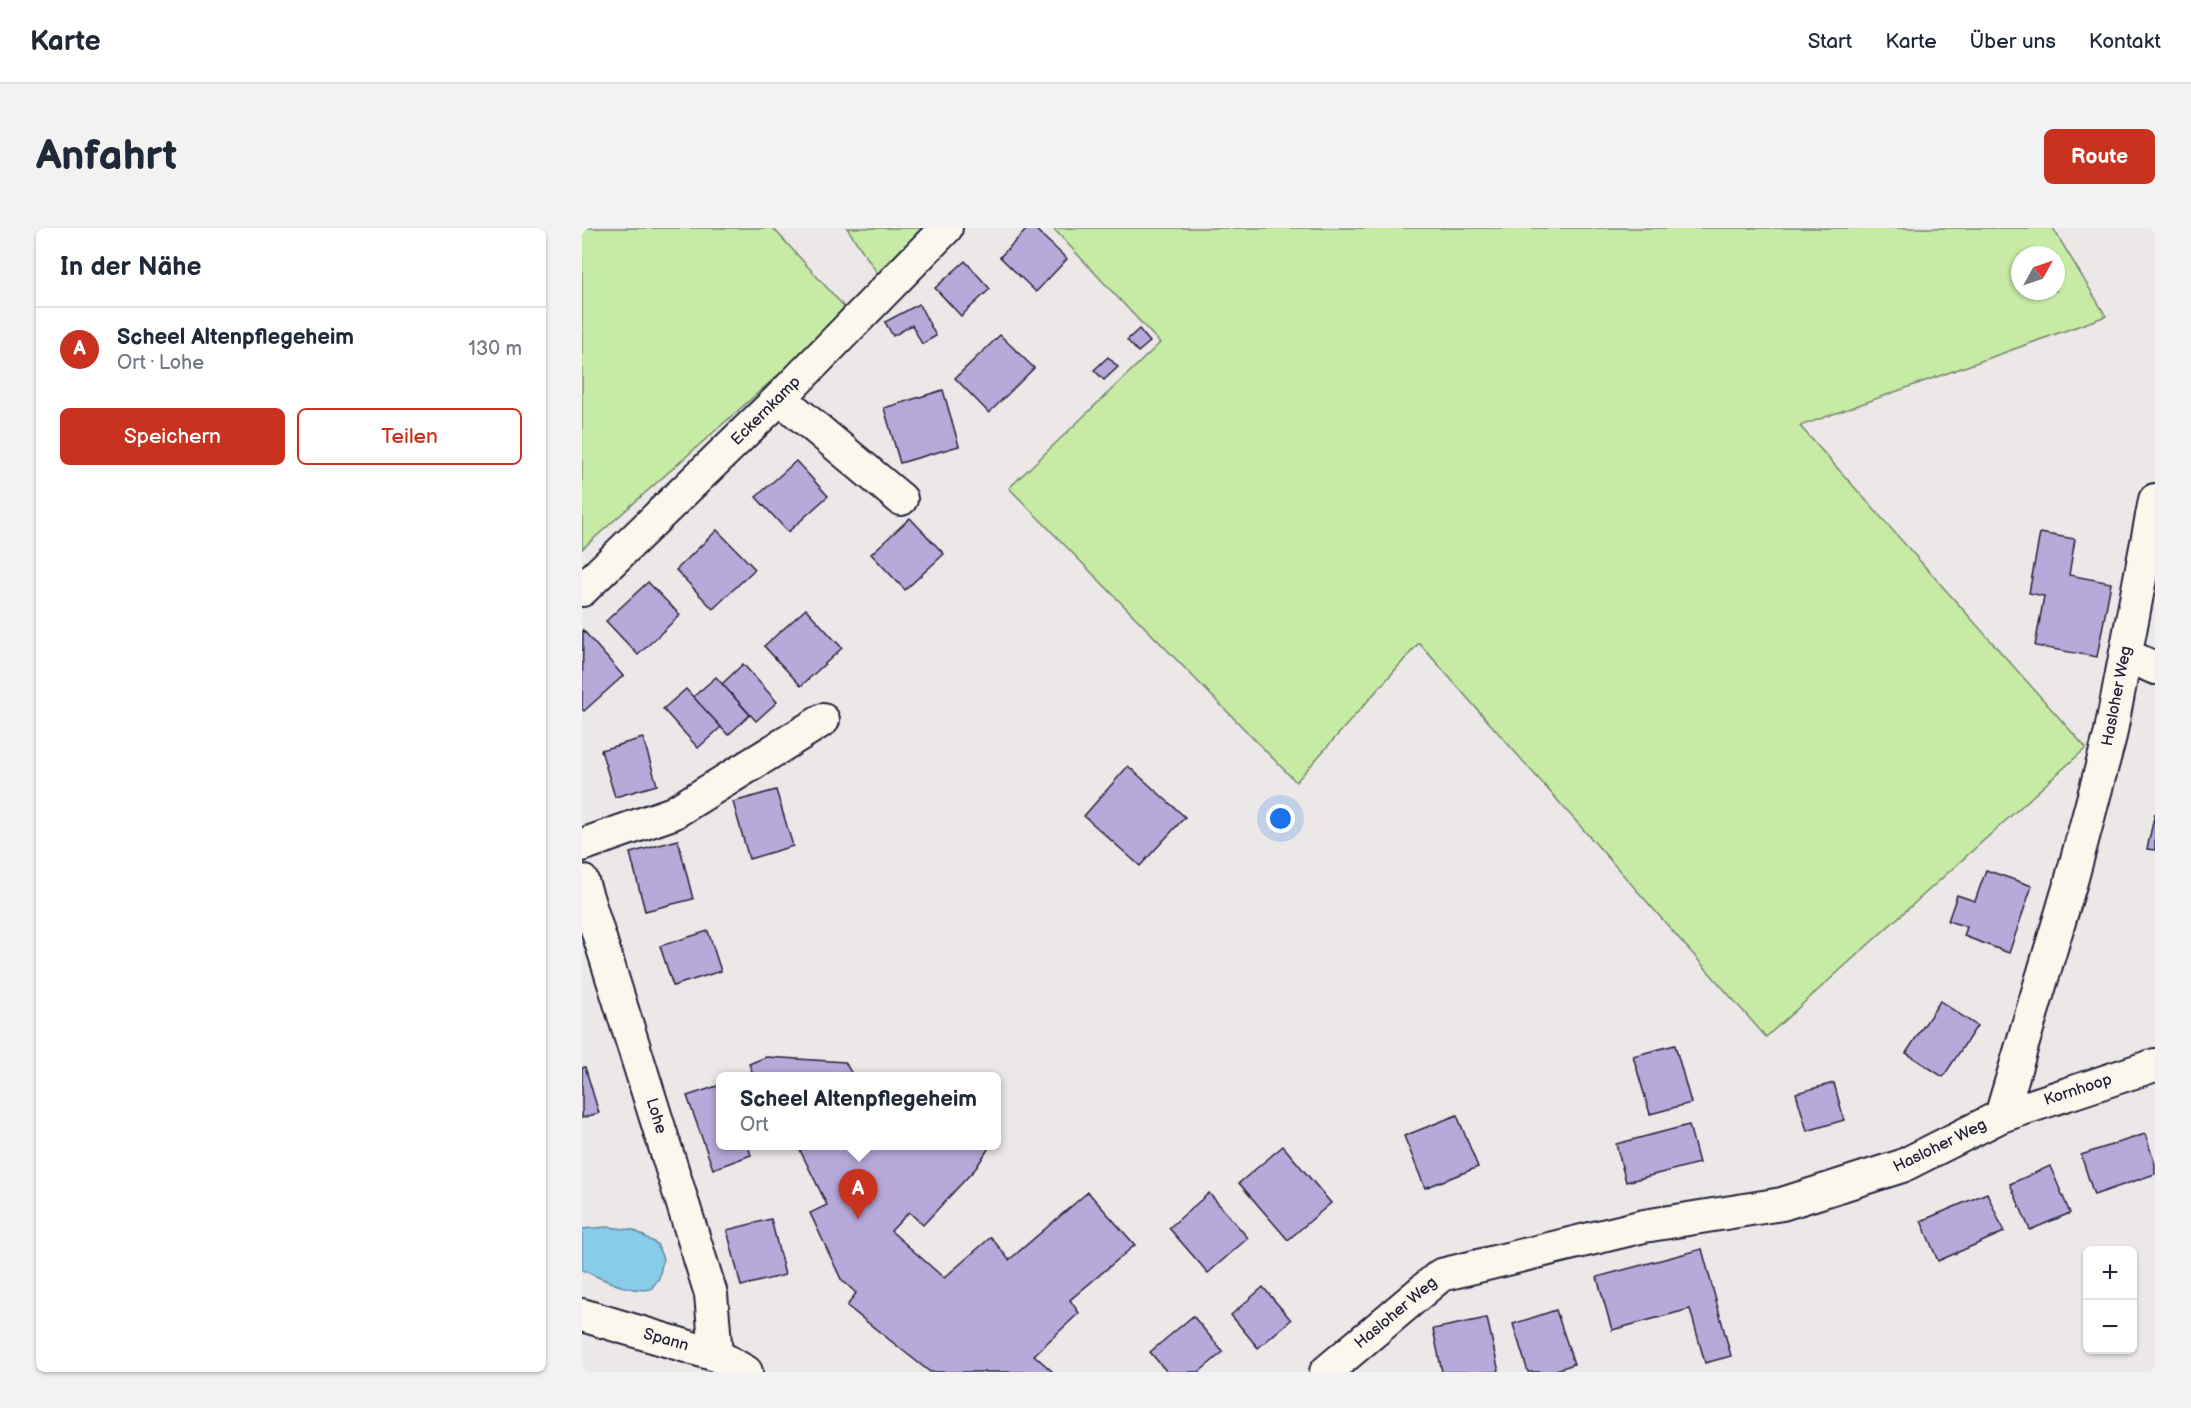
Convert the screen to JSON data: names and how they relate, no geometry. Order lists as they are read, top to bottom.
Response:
{
  "streets": {
    "street": [
      "Eckernkamp",
      "Hasloher Weg",
      "Kornhoop",
      "Lohe",
      "Spann"
    ]
  },
  "crossings": [
    ["Hasloher Weg", "Kornhoop"],
    ["Lohe", "Spann"]
  ],
  "north": "top right",
  "page": {
    "header": "Karte",
    "nav": [
      "Start",
      "Karte",
      "Über uns",
      "Kontakt"
    ],
    "buttons": [
      "Route",
      ["Speichern", "Teilen"]
    ],
    "title": "Anfahrt",
    "heading": "In der Nähe",
    "list": [
      {
        "mark": "A",
        "name": "Scheel Altenpflegeheim",
        "note": "Ort · Lohe",
        "value": "130 m"
      }
    ],
    "popup": ["Scheel Altenpflegeheim", "Ort"],
    "pins": "A",
    "map_buttons": ["+", "−"]
  }
}
